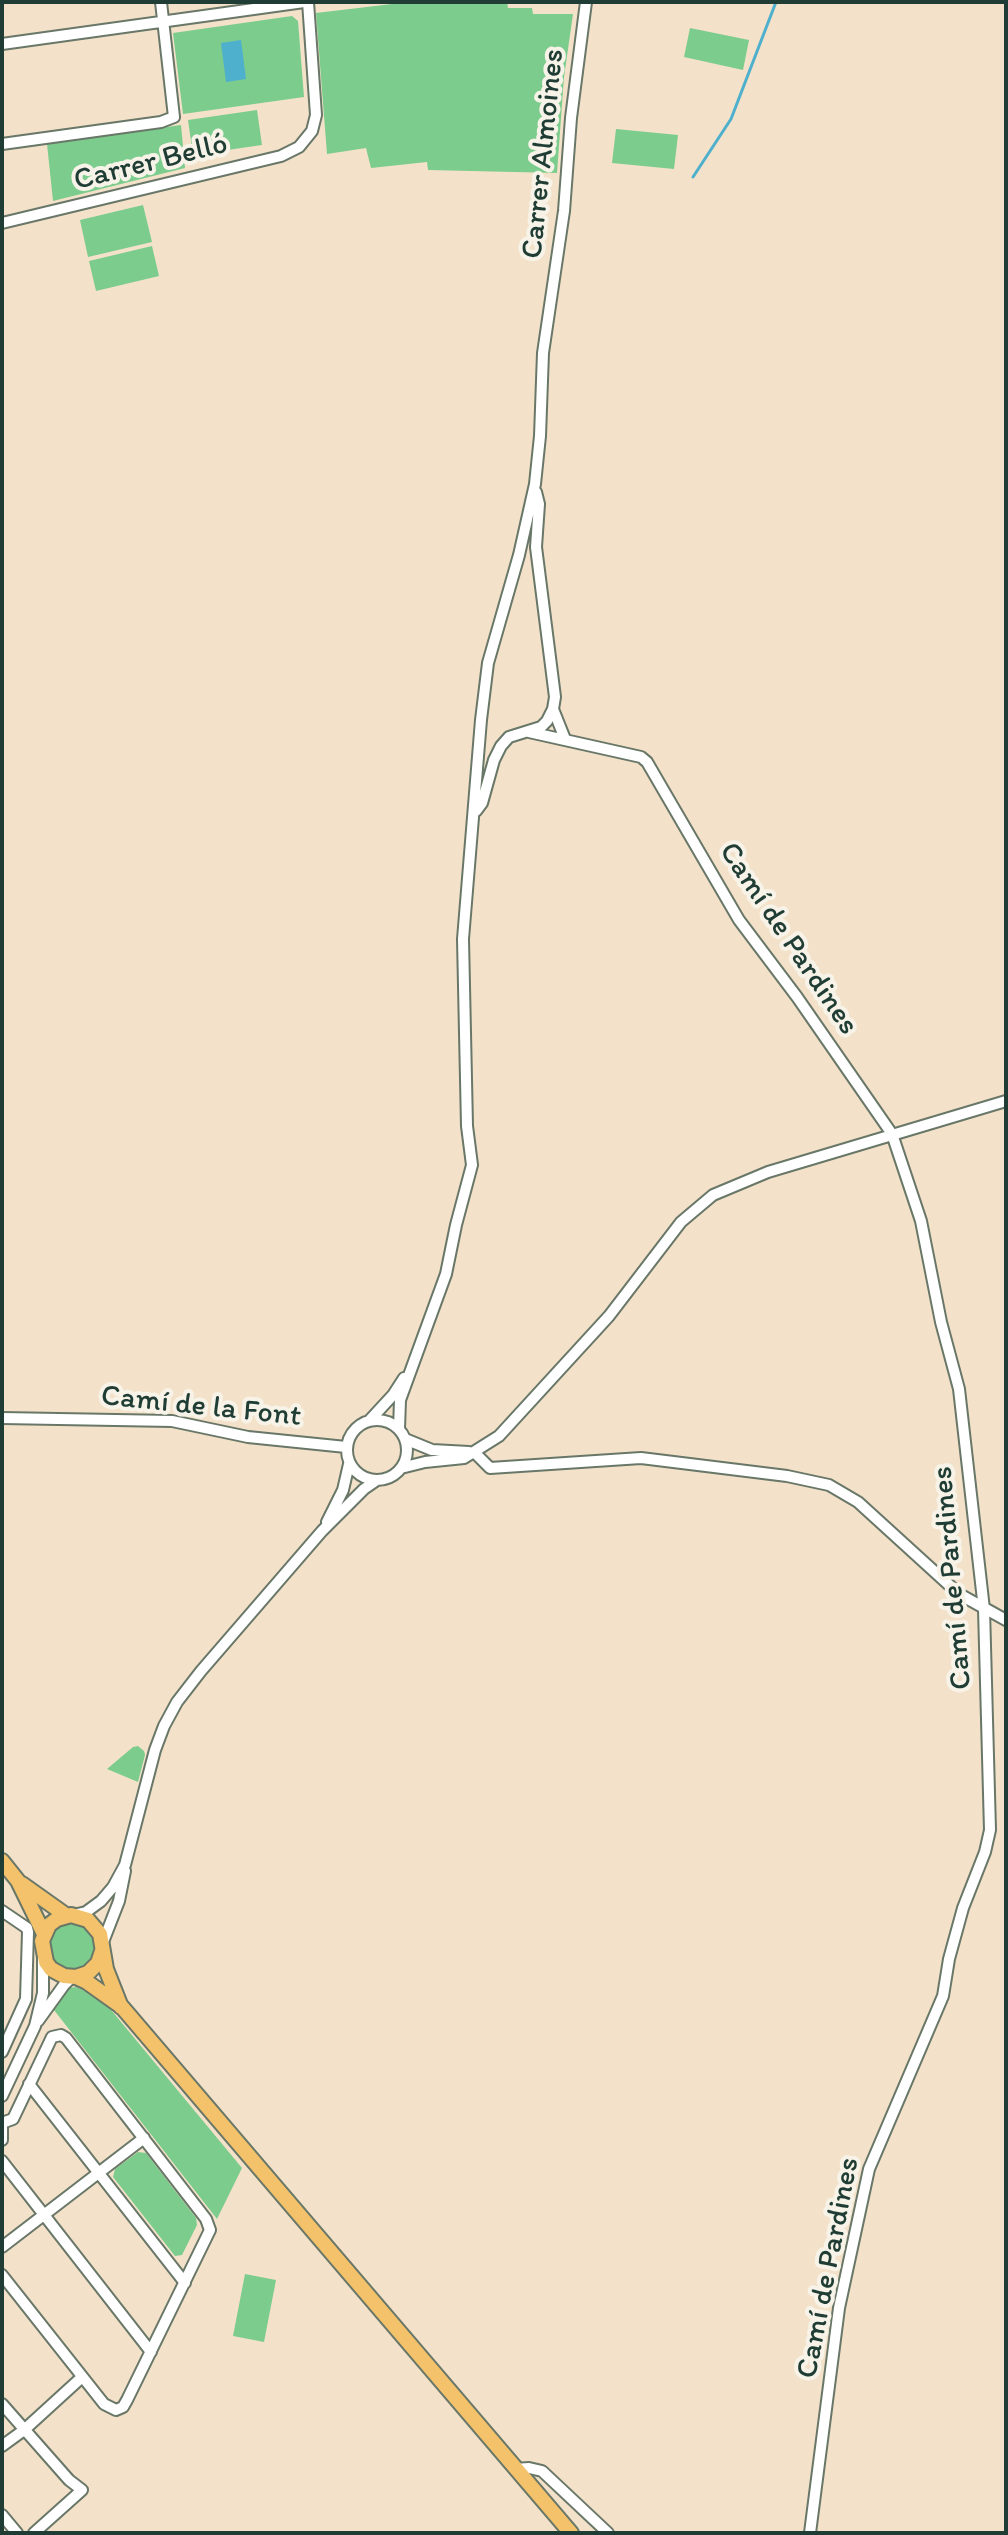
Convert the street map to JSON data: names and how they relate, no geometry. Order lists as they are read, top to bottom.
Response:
{
  "streets": {
    "street": [
      "Carrer Almoines",
      "Carrer Belló",
      "Camí de Pardines",
      "Camí de la Font"
    ]
  }
}
